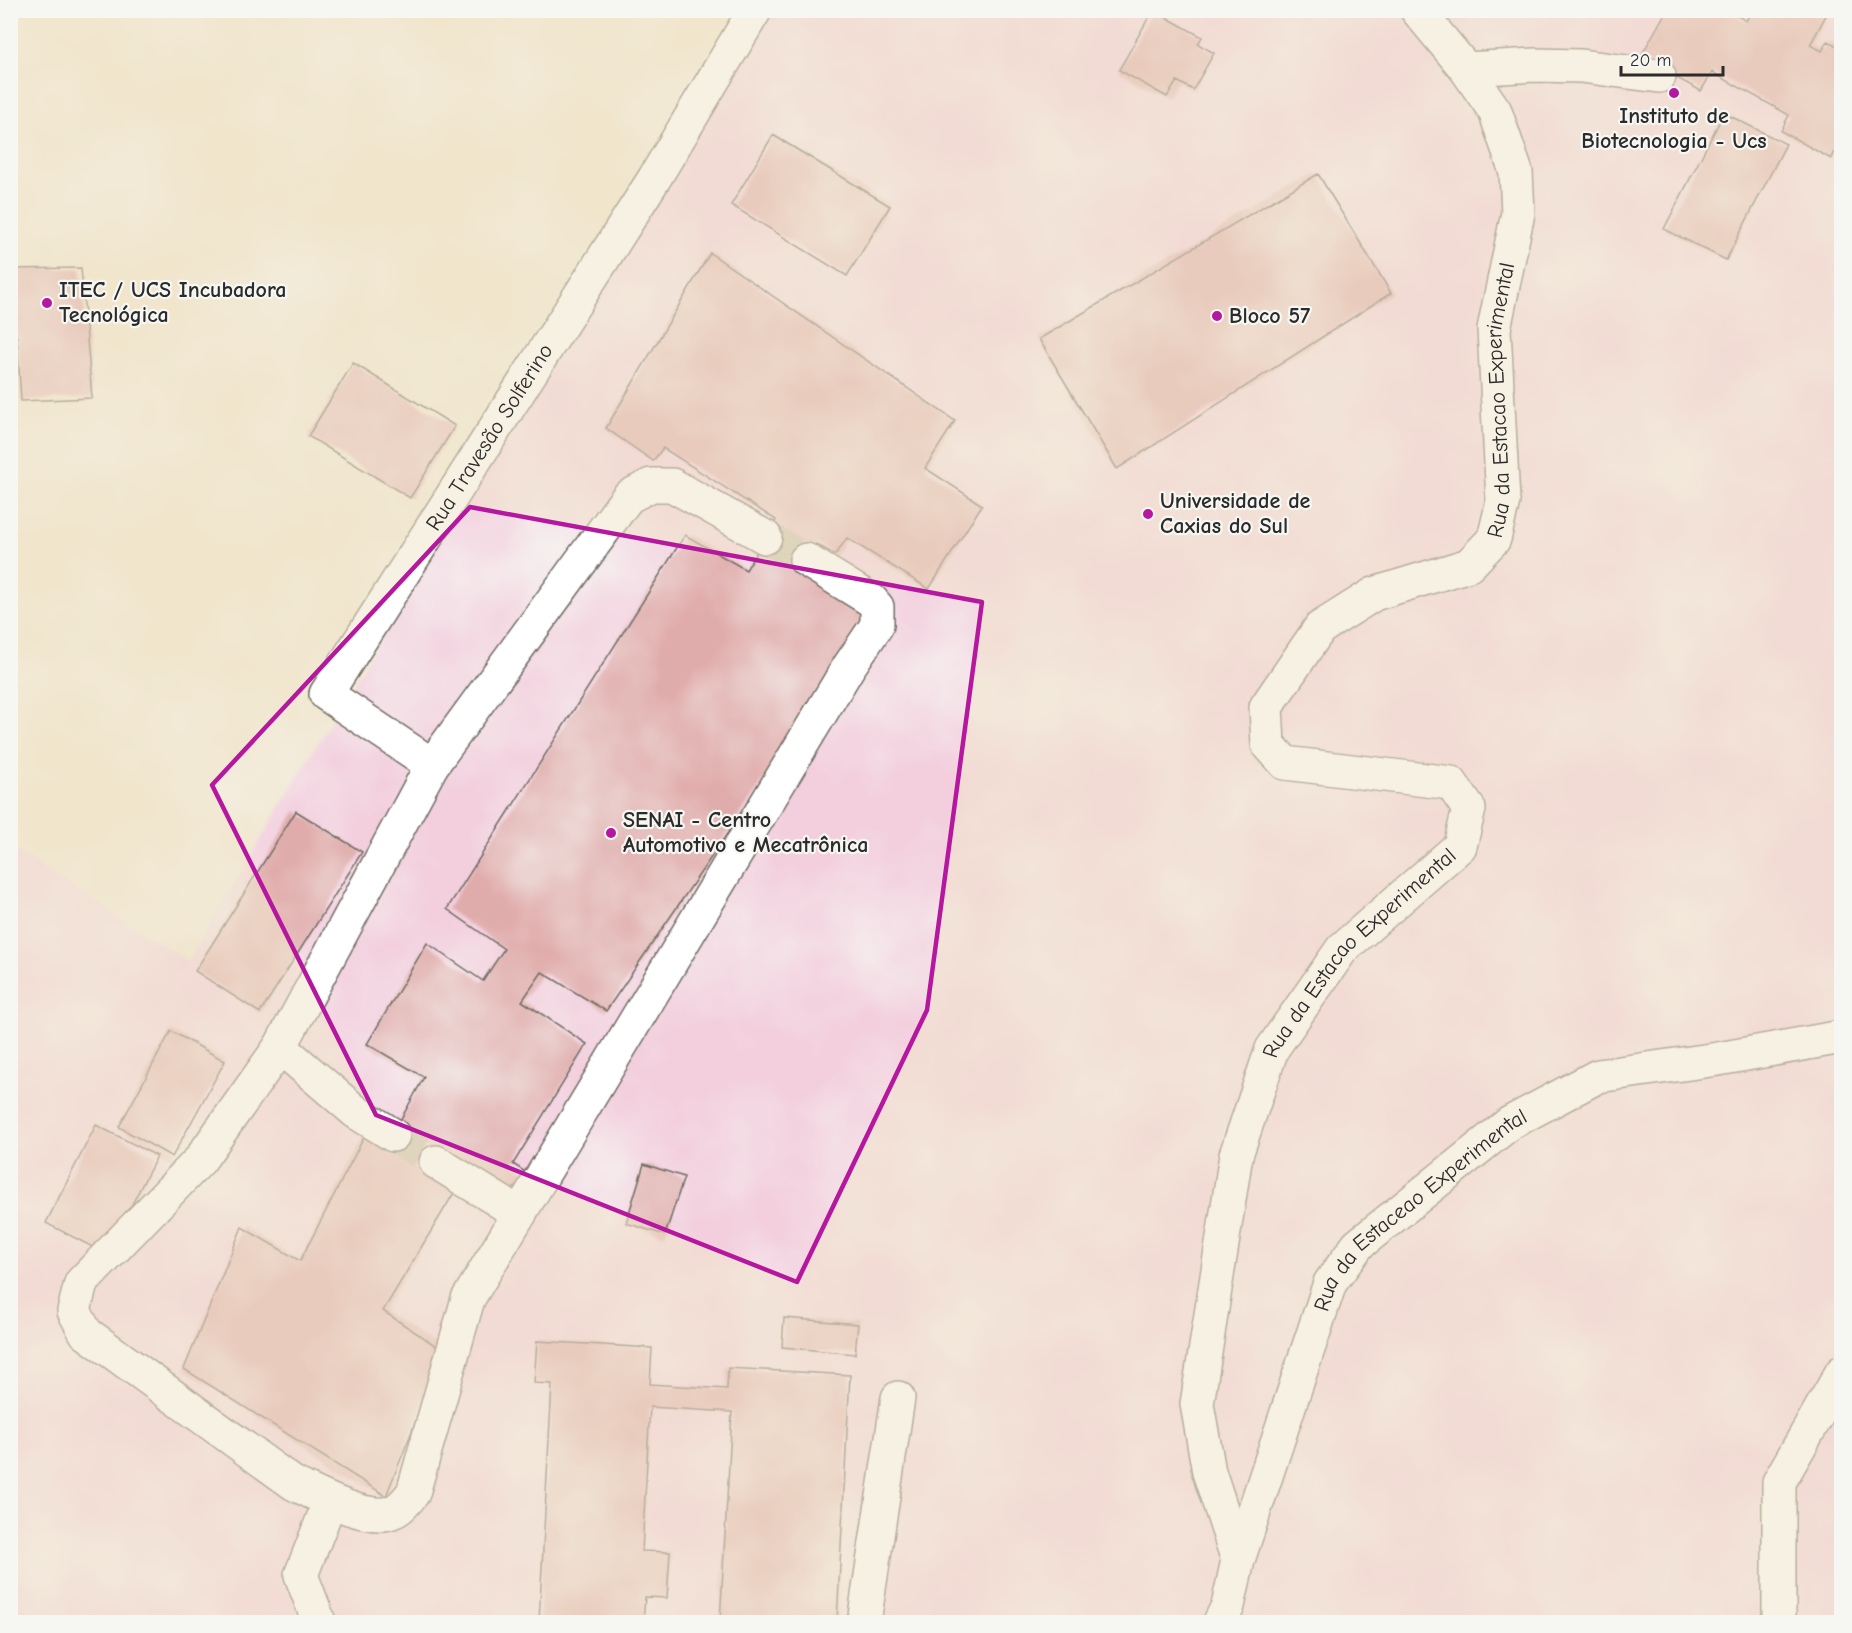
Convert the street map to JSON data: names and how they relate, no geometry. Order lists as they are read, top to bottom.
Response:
{
  "streets": {
    "street": ["Rua da Estacao Experimental", "Rua Travesão Solferino", "Rua da Estaceao Experimental"]
  },
  "crossings": [
    ["Rua da Estacao Experimental", "Rua da Estaceao Experimental"]
  ],
  "places": [
    "Instituto de Biotecnologia - Ucs",
    "ITEC / UCS Incubadora Tecnológica",
    "Bloco 57",
    "Universidade de Caxias do Sul",
    "SENAI - Centro Automotivo e Mecatrônica"
  ],
  "scale_bar": "20 m"
}
